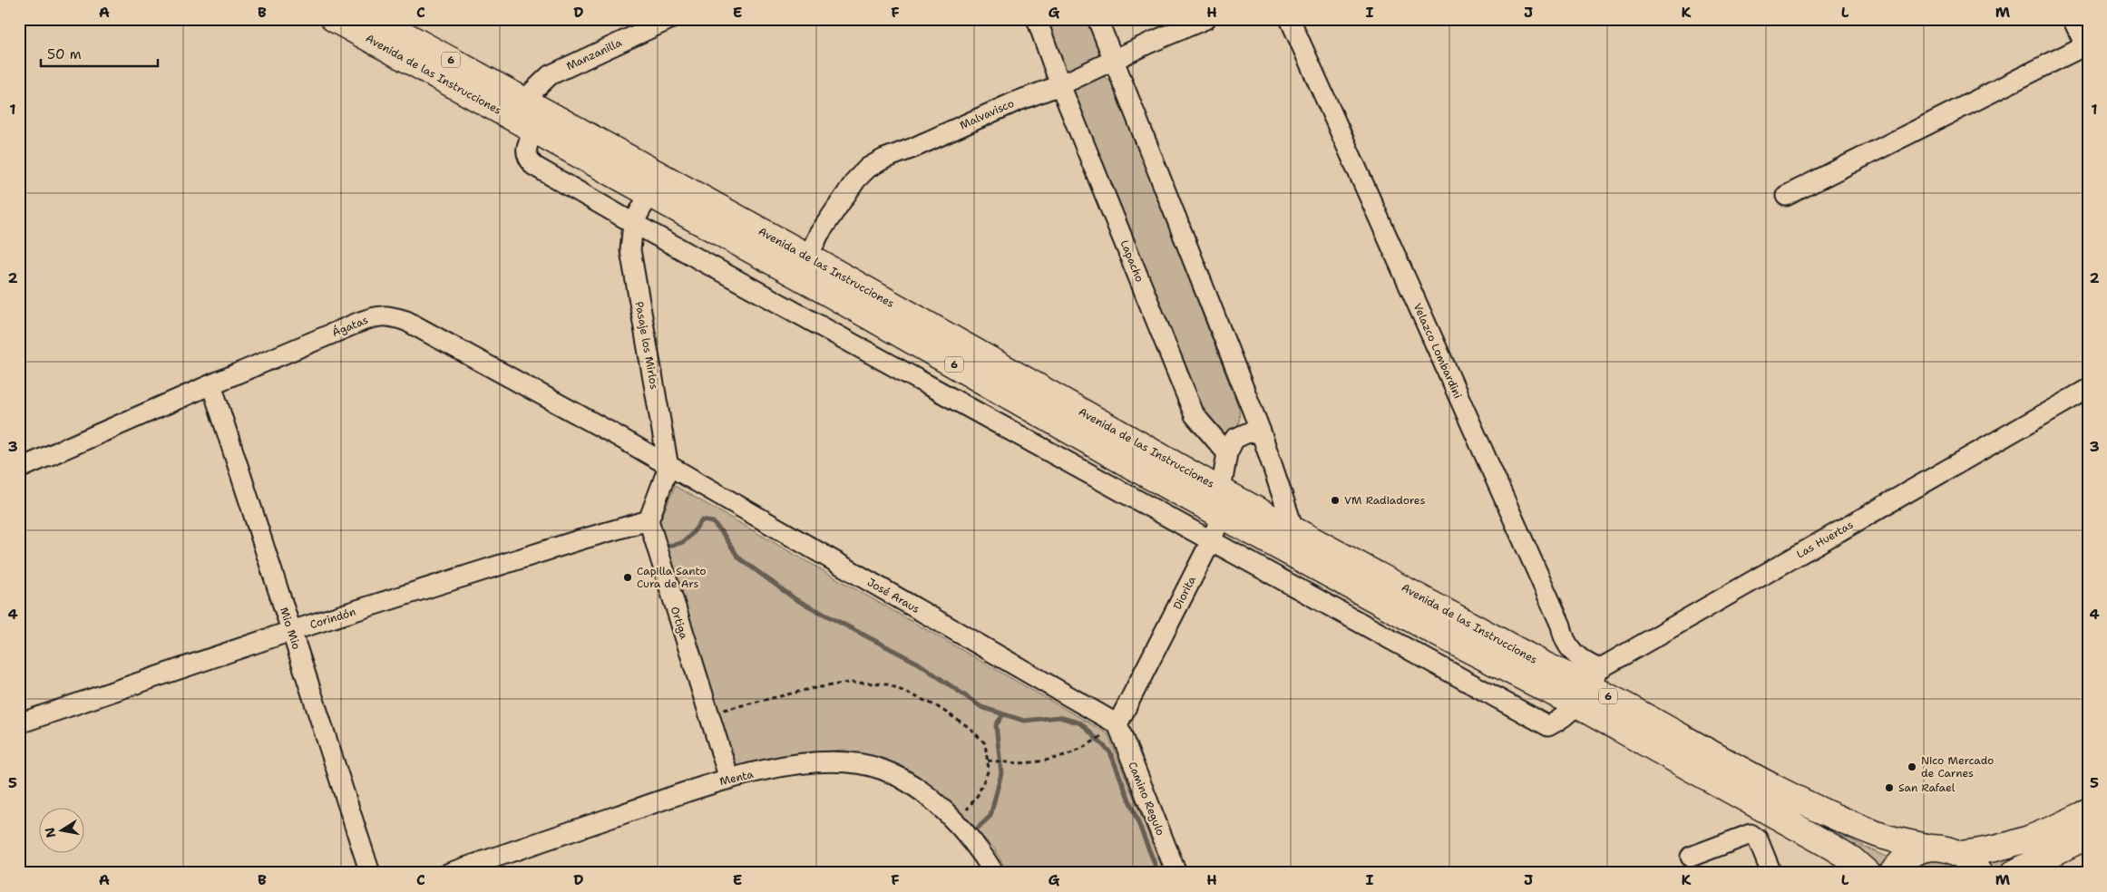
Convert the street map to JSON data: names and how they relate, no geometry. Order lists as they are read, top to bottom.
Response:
{
  "streets": {
    "main road": ["6", "Avenida de las Instrucciones"],
    "street": [
      "Manzanilla",
      "Malvavisco",
      "Lapacho",
      "Ágatas",
      "Pasaje los Mirlos",
      "Velazco Lombardini",
      "Las Huertas",
      "Diorita",
      "José Araus",
      "Corindón",
      "Ortiga",
      "Mio Mio",
      "Menta",
      "Camino Regulo"
    ]
  },
  "crossings": [
    ["Manzanilla", "Avenida de las Instrucciones"],
    ["Avenida de las Instrucciones", "Malvavisco"],
    ["Avenida de las Instrucciones", "Velazco Lombardini"],
    ["Avenida de las Instrucciones", "Las Huertas"],
    ["Avenida de las Instrucciones", "Diorita"],
    ["Malvavisco", "Lapacho"],
    ["Lapacho", "Diorita"],
    ["Ágatas", "Pasaje los Mirlos"],
    ["Ágatas", "José Araus"],
    ["Ágatas", "Mio Mio"],
    ["Pasaje los Mirlos", "José Araus"],
    ["Velazco Lombardini", "Las Huertas"],
    ["Diorita", "José Araus"],
    ["Diorita", "Camino Regulo"],
    ["José Araus", "Camino Regulo"],
    ["Corindón", "Ortiga"],
    ["Corindón", "Mio Mio"],
    ["Ortiga", "Menta"]
  ],
  "places": [
    "VM Radiadores",
    "Capilla Santo Cura de Ars",
    "Nico Mercado de Carnes",
    "San Rafael"
  ],
  "scale_bar": "50 m",
  "north": "left",
  "grid": {
    "columns": [
      "A",
      "B",
      "C",
      "D",
      "E",
      "F",
      "G",
      "H",
      "I",
      "J",
      "K",
      "L",
      "M"
    ],
    "rows": [
      "1",
      "2",
      "3",
      "4",
      "5"
    ]
  }
}
